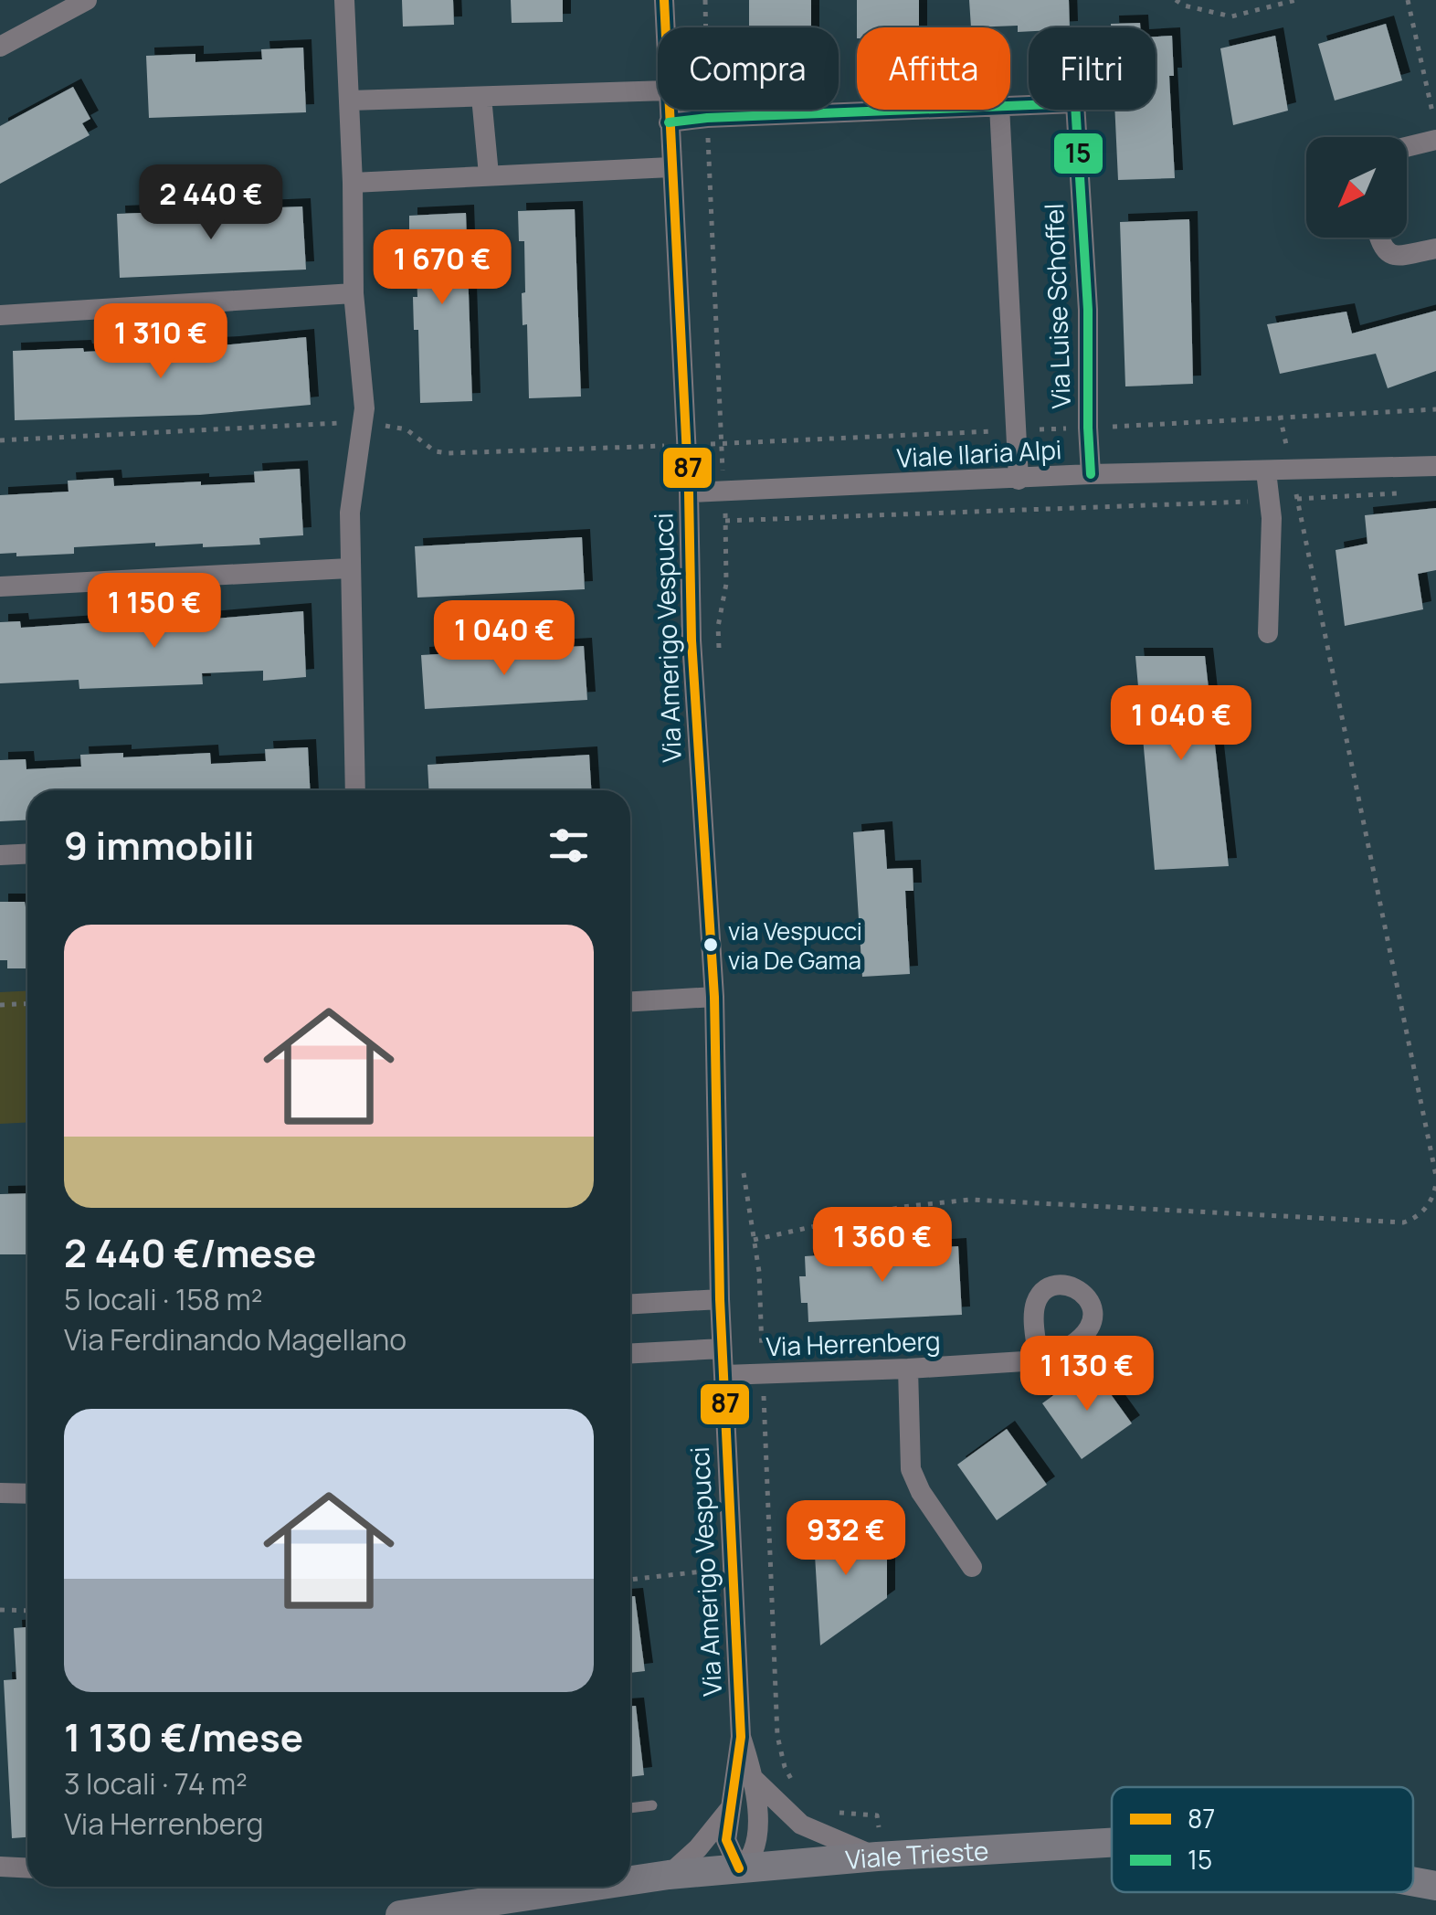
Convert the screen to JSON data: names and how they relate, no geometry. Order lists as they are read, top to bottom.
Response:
{
  "streets": {
    "main road": ["Viale Trieste"],
    "street": [
      "Via Luise Schoffel",
      "Viale Ilaria Alpi",
      "Via Amerigo Vespucci",
      "Via Herrenberg"
    ]
  },
  "crossings": [
    ["Via Luise Schoffel", "Viale Ilaria Alpi"],
    ["Via Luise Schoffel", "Via Amerigo Vespucci"],
    ["Viale Ilaria Alpi", "Via Amerigo Vespucci"],
    ["Via Amerigo Vespucci", "Via Herrenberg"],
    ["Via Amerigo Vespucci", "Viale Trieste"]
  ],
  "places": ["via Vespucci via De Gama"],
  "lines": ["transit line 87", "transit line 15"],
  "legend": ["87", "15"],
  "north": "bottom left",
  "page": {
    "chip": ["Compra", "Affitta", "Filtri"],
    "price": [
      "2 440 €",
      "1 670 €",
      "1 310 €",
      "1 150 €",
      "1 040 €",
      "1 040 €",
      "1 360 €",
      "1 130 €",
      "932 €"
    ],
    "heading": "9 immobili",
    "list": [
      {
        "name": "2 440 €/mese",
        "note": "5 locali · 158 m² · Via Ferdinando Magellano"
      },
      {
        "name": "1 130 €/mese",
        "note": "3 locali · 74 m² · Via Herrenberg"
      }
    ]
  }
}
